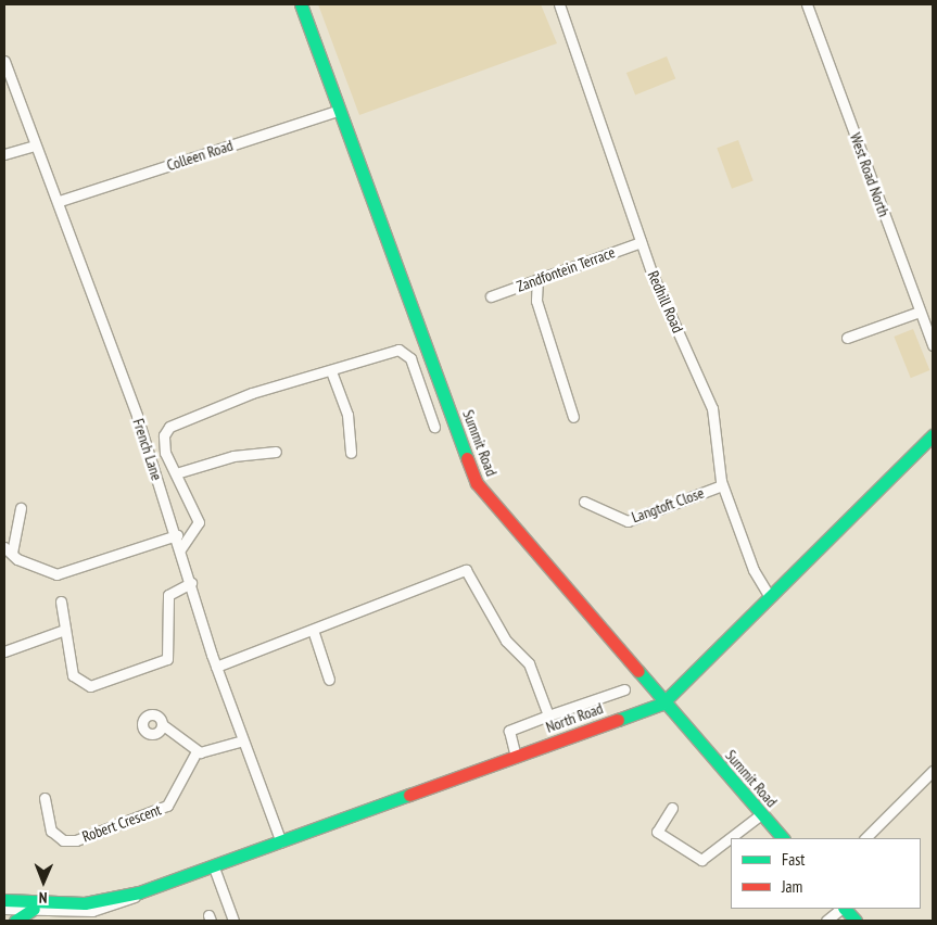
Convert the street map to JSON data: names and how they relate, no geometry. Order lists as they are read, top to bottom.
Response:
{
  "streets": {
    "street": [
      "Colleen Road",
      "West Road North",
      "Zandfontein Terrace",
      "Redhill Road",
      "Summit Road",
      "French Lane",
      "Langtoft Close",
      "North Road",
      "Robert Crescent"
    ]
  },
  "crossings": [
    ["Colleen Road", "Summit Road"],
    ["Colleen Road", "French Lane"],
    ["Zandfontein Terrace", "Redhill Road"],
    ["Redhill Road", "Langtoft Close"],
    ["Redhill Road", "North Road"],
    ["Summit Road", "North Road"],
    ["French Lane", "North Road"]
  ],
  "legend": ["Fast", "Jam"],
  "north": "bottom"
}
